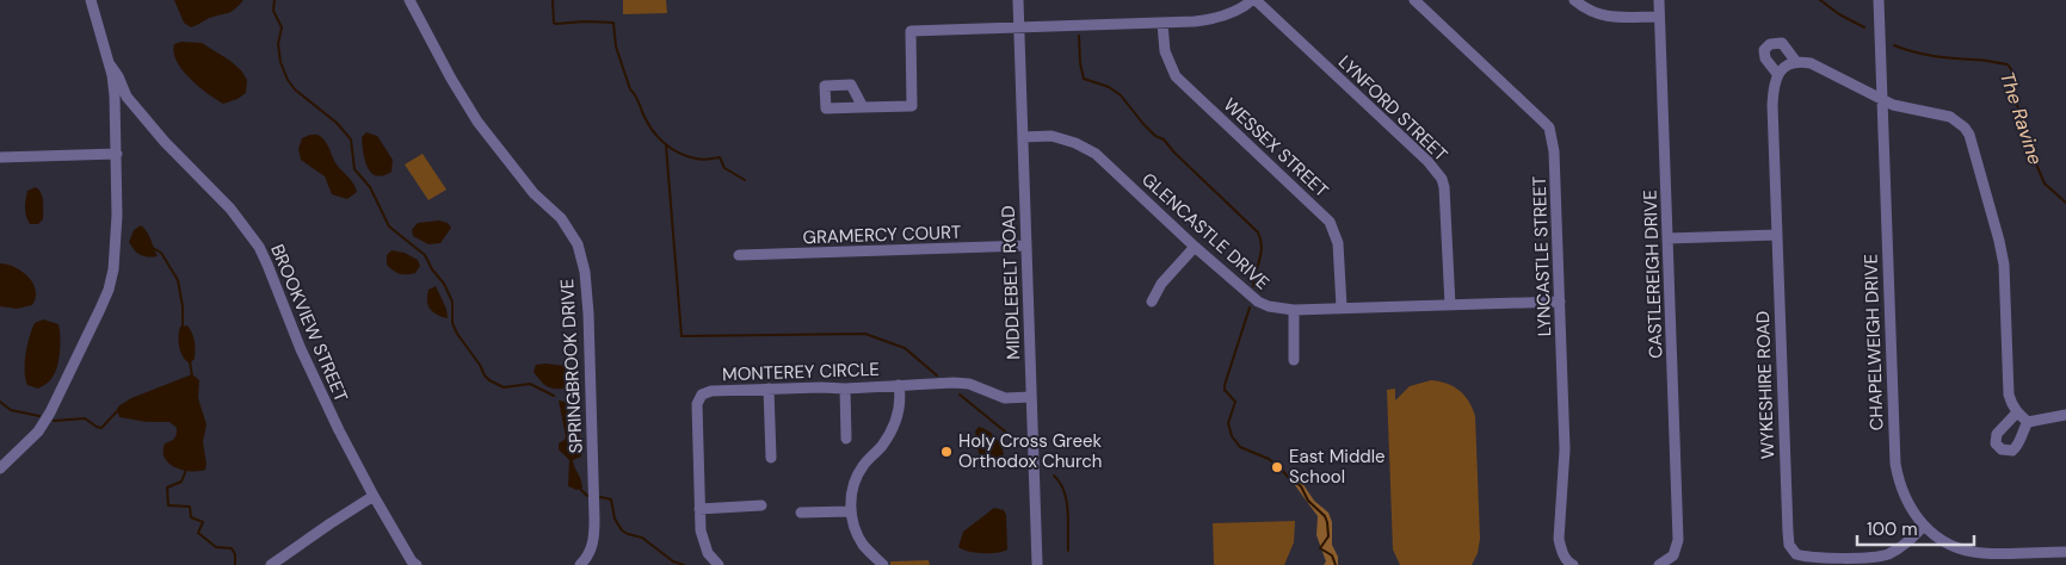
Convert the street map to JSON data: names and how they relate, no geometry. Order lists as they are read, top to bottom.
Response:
{
  "streets": {
    "street": [
      "LYNFORD STREET",
      "WESSEX STREET",
      "GLENCASTLE DRIVE",
      "GRAMERCY COURT",
      "LYNCASTLE STREET",
      "CASTLEREIGH DRIVE",
      "MIDDLEBELT ROAD",
      "BROOKVIEW STREET",
      "CHAPELWEIGH DRIVE",
      "SPRINGBROOK DRIVE",
      "MONTEREY CIRCLE",
      "WYKESHIRE ROAD"
    ]
  },
  "crossings": [
    ["LYNFORD STREET", "GLENCASTLE DRIVE"],
    ["WESSEX STREET", "GLENCASTLE DRIVE"],
    ["GLENCASTLE DRIVE", "LYNCASTLE STREET"],
    ["GLENCASTLE DRIVE", "MIDDLEBELT ROAD"],
    ["GRAMERCY COURT", "MIDDLEBELT ROAD"],
    ["MIDDLEBELT ROAD", "MONTEREY CIRCLE"],
    ["CHAPELWEIGH DRIVE", "WYKESHIRE ROAD"]
  ],
  "water": ["The Ravine"],
  "places": ["Holy Cross Greek Orthodox Church", "East Middle School"],
  "scale_bar": "100 m"
}
